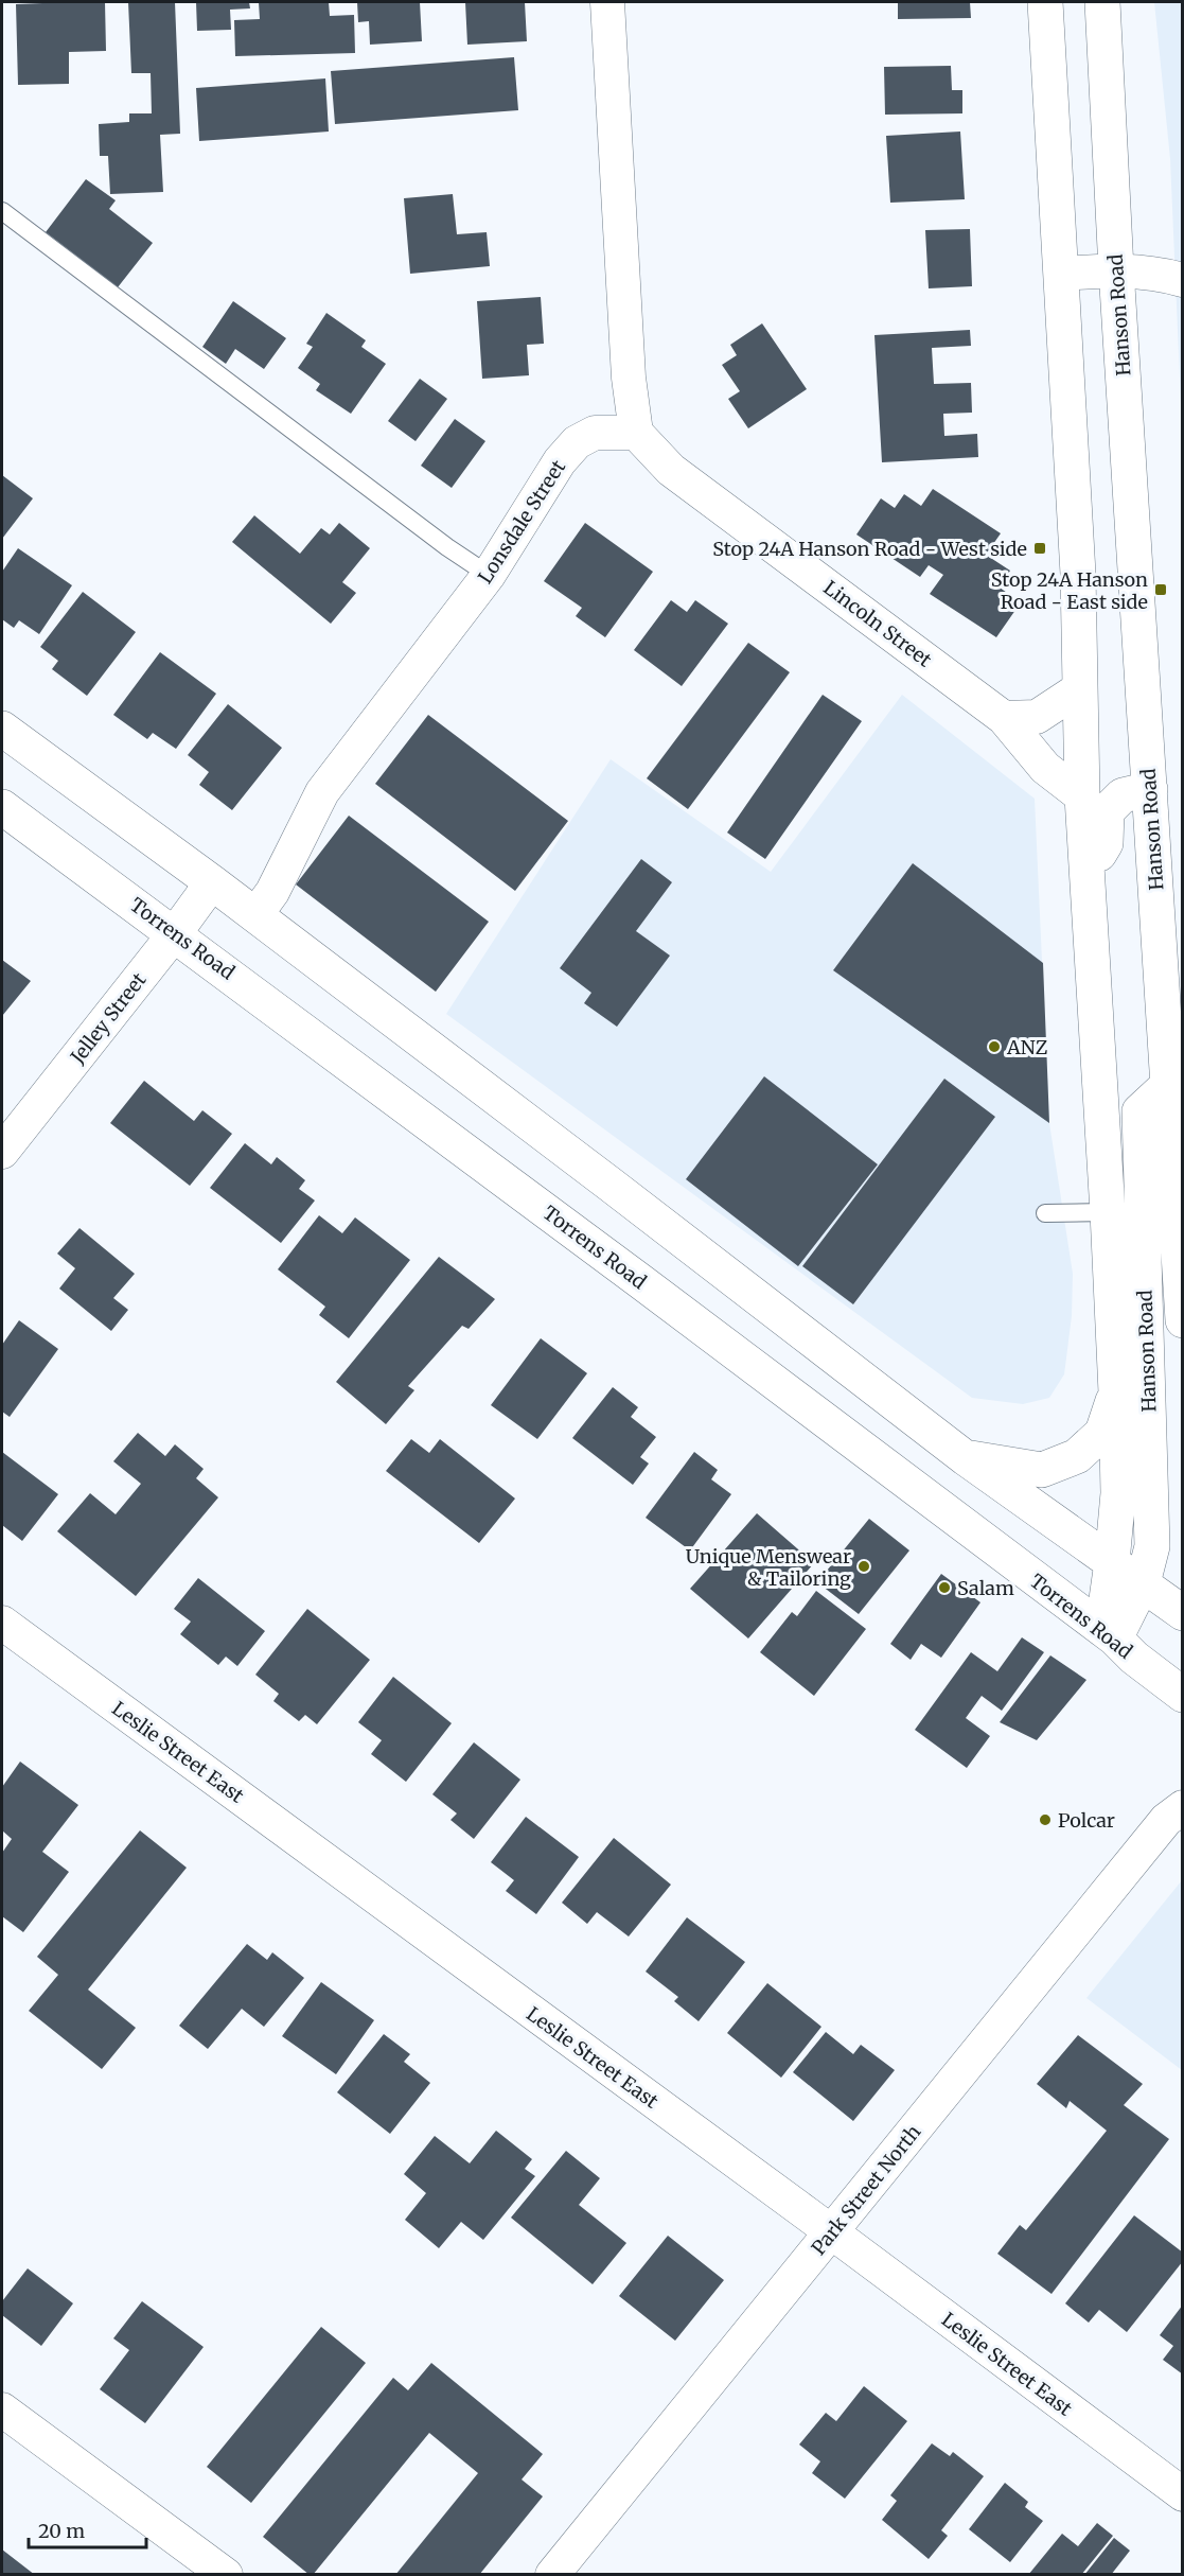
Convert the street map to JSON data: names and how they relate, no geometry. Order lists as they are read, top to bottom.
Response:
{
  "streets": {
    "main road": ["Hanson Road", "Torrens Road"],
    "street": [
      "Lonsdale Street",
      "Lincoln Street",
      "Jelley Street",
      "Leslie Street East",
      "Park Street North"
    ]
  },
  "crossings": [
    ["Hanson Road", "Lincoln Street"],
    ["Hanson Road", "Torrens Road"],
    ["Lonsdale Street", "Lincoln Street"],
    ["Torrens Road", "Jelley Street"],
    ["Leslie Street East", "Park Street North"]
  ],
  "places": {
    "transit": ["Stop 24A Hanson Road - West side", "Stop 24A Hanson Road - East side"],
    "other": [
      "ANZ",
      "Unique Menswear & Tailoring",
      "Salam",
      "Polcar"
    ]
  },
  "scale_bar": "20 m"
}
